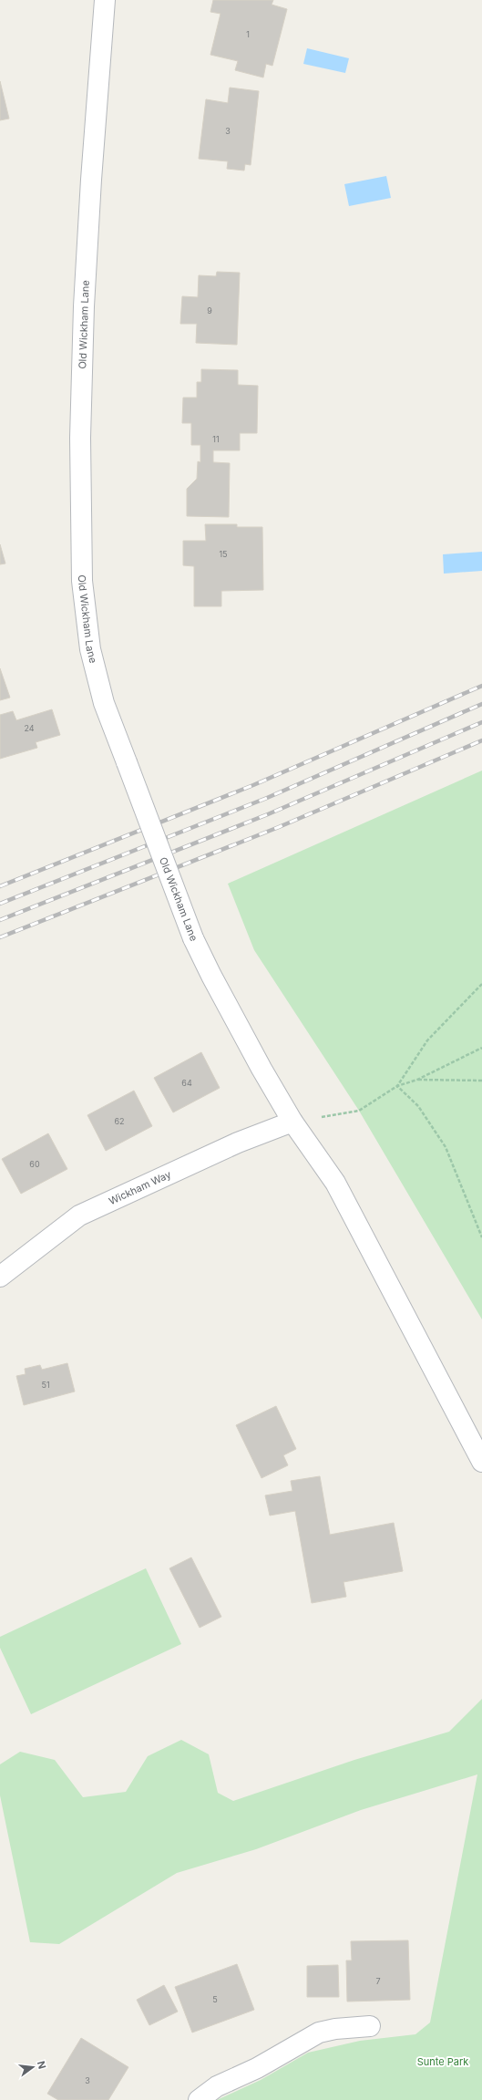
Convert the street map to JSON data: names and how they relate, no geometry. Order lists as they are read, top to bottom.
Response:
{
  "streets": {
    "street": ["Old Wickham Lane", "Wickham Way"]
  },
  "crossings": [
    ["Old Wickham Lane", "Wickham Way"]
  ],
  "parks": ["Sunte Park"],
  "house_numbers": [
    "1",
    "3",
    "9",
    "11",
    "15",
    "24",
    "64",
    "62",
    "60",
    "51",
    "7",
    "5",
    "3"
  ],
  "north": "right"
}
